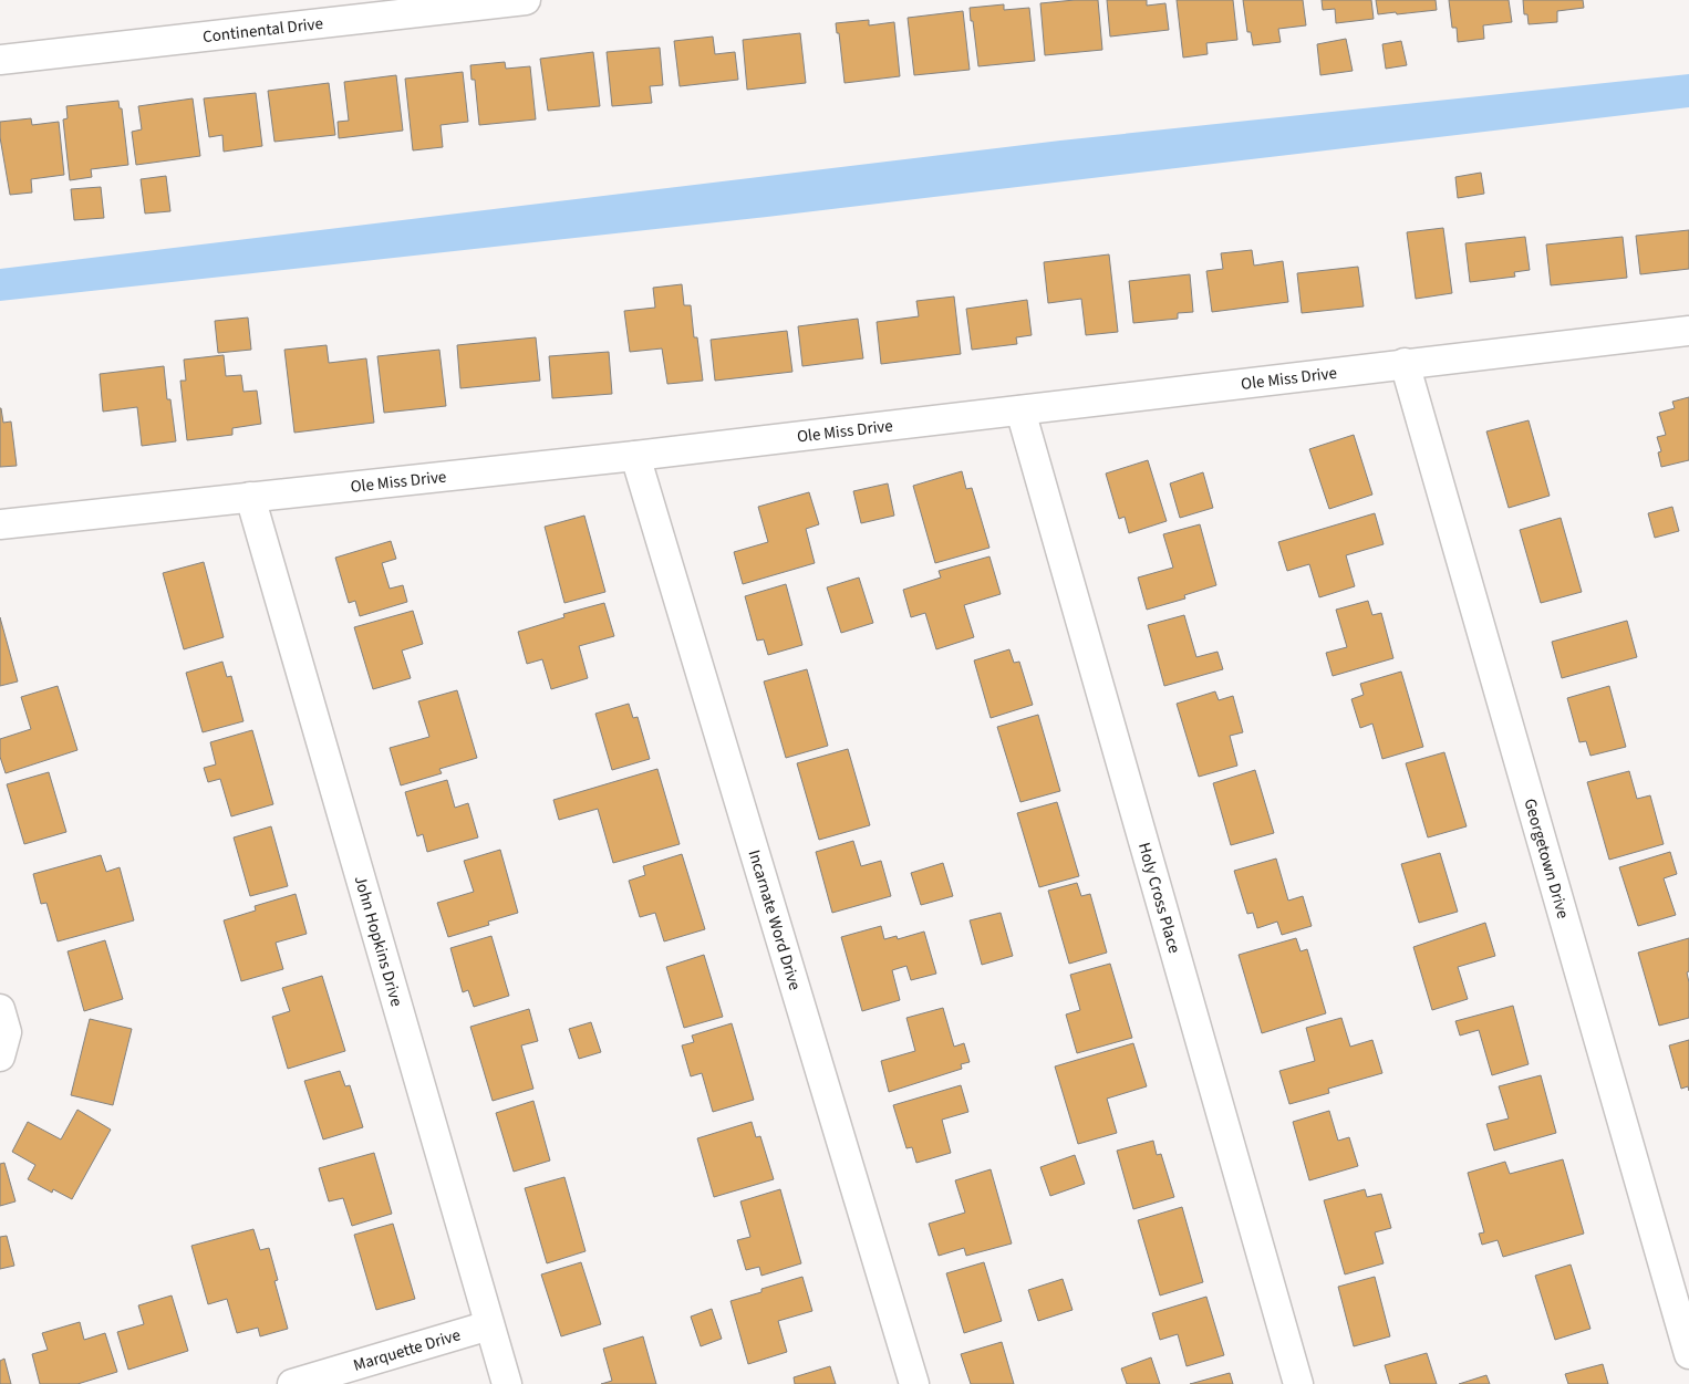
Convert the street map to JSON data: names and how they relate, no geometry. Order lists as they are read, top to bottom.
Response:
{
  "streets": {
    "street": [
      "Continental Drive",
      "Ole Miss Drive",
      "Georgetown Drive",
      "Holy Cross Place",
      "Incarnate Word Drive",
      "John Hopkins Drive",
      "Marquette Drive"
    ]
  },
  "crossings": [
    ["Ole Miss Drive", "Georgetown Drive"],
    ["Ole Miss Drive", "Holy Cross Place"],
    ["Ole Miss Drive", "Incarnate Word Drive"],
    ["Ole Miss Drive", "John Hopkins Drive"],
    ["John Hopkins Drive", "Marquette Drive"]
  ]
}
